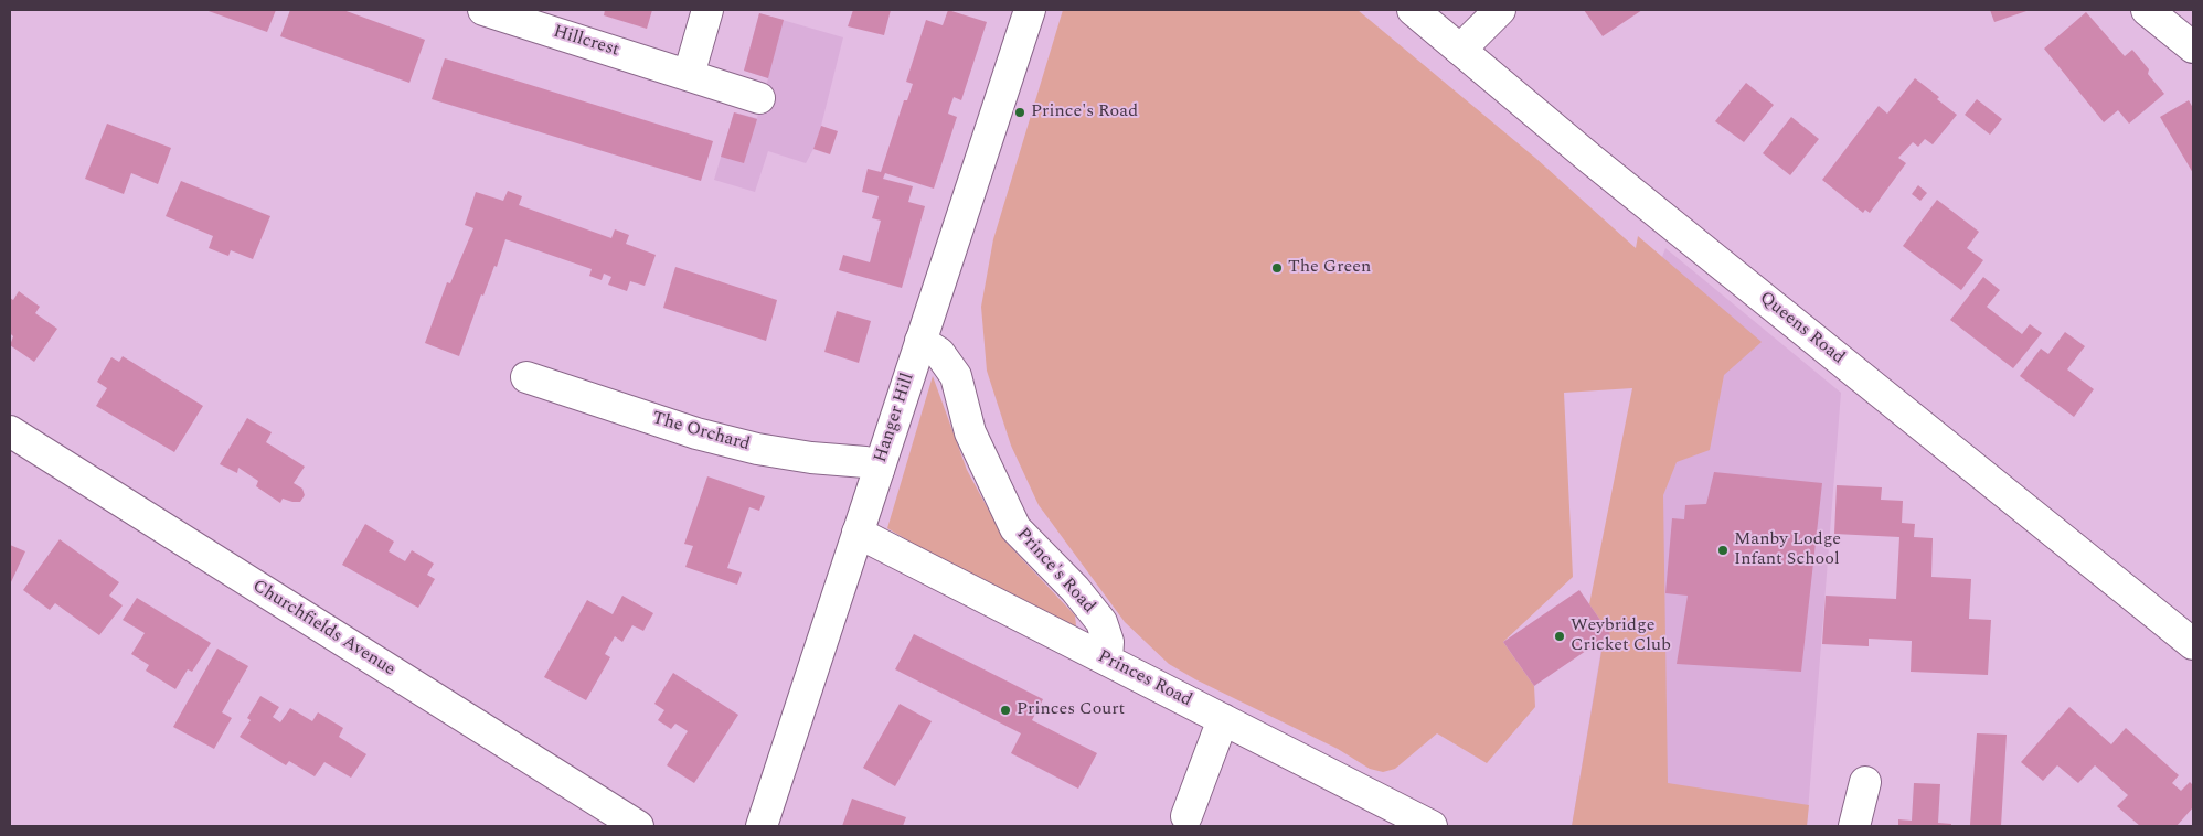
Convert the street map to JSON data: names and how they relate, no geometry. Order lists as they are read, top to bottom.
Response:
{
  "streets": {
    "street": [
      "Hillcrest",
      "Queens Road",
      "Hanger Hill",
      "The Orchard",
      "Prince's Road",
      "Churchfields Avenue",
      "Princes Road"
    ]
  },
  "crossings": [
    ["Hanger Hill", "The Orchard"],
    ["Hanger Hill", "Prince's Road"],
    ["Hanger Hill", "Princes Road"],
    ["Prince's Road", "Princes Road"]
  ],
  "places": [
    "Prince's Road",
    "The Green",
    "Manby Lodge Infant School",
    "Weybridge Cricket Club",
    "Princes Court"
  ]
}
